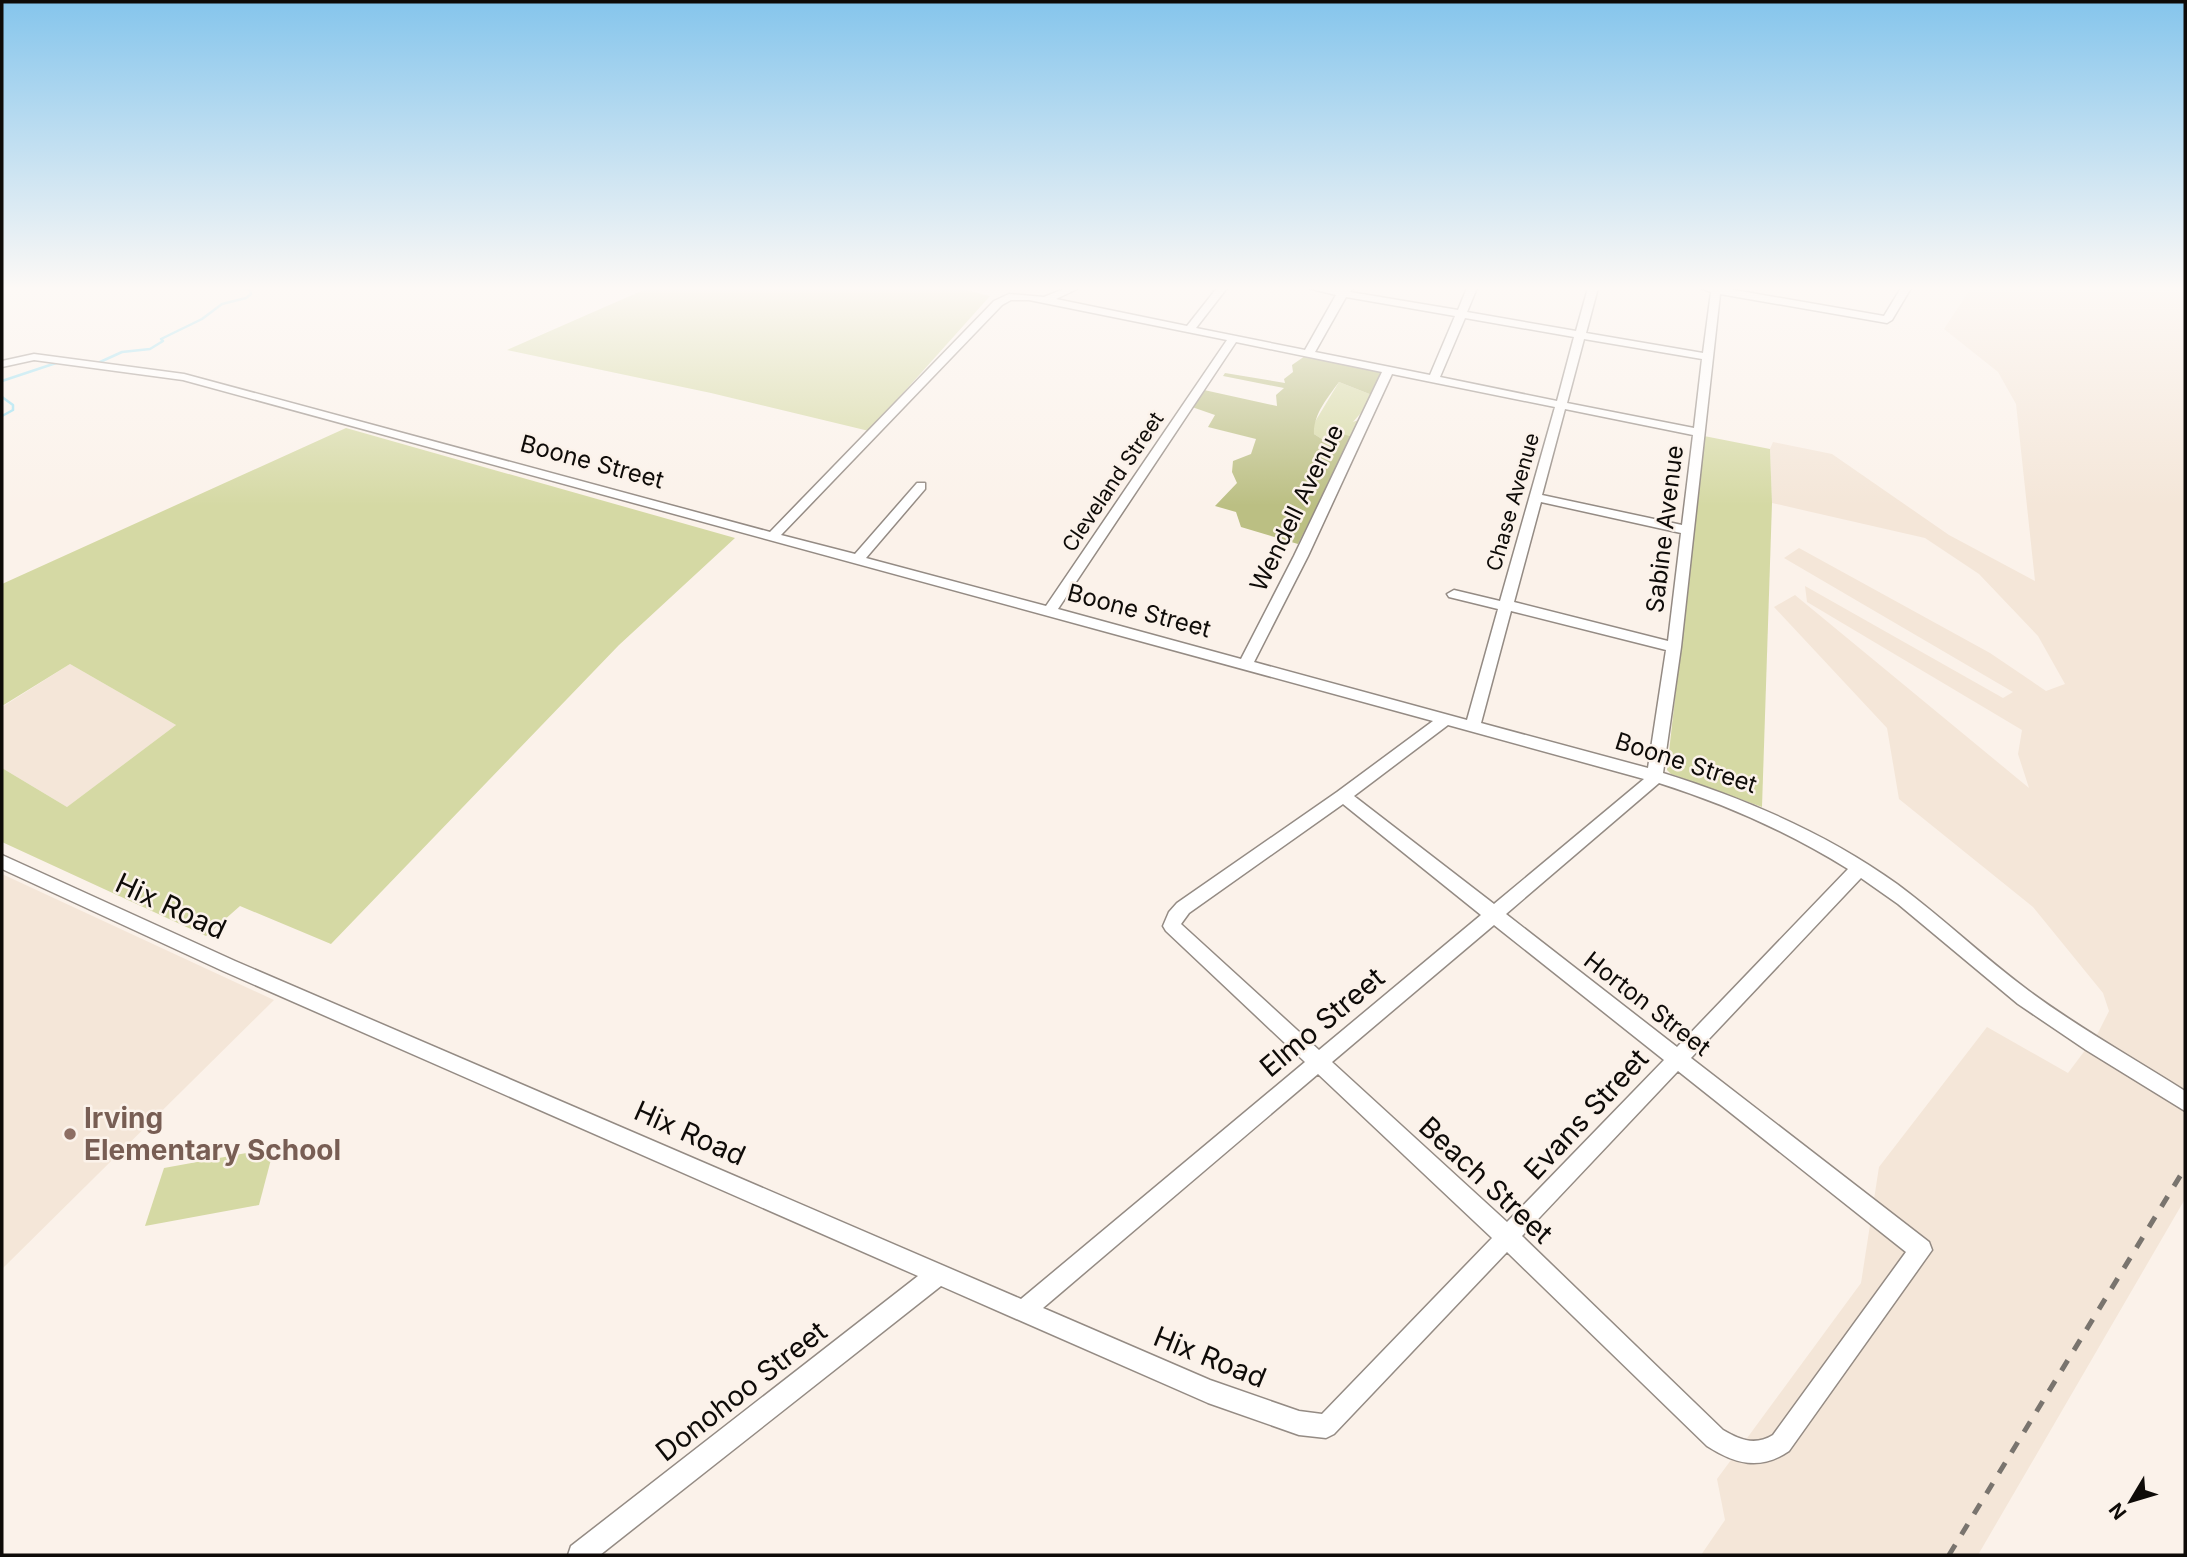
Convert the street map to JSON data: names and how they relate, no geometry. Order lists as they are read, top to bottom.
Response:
{
  "streets": {
    "street": [
      "Boone Street",
      "Cleveland Street",
      "Chase Avenue",
      "Wendell Avenue",
      "Sabine Avenue",
      "Hix Road",
      "Horton Street",
      "Elmo Street",
      "Evans Street",
      "Beach Street",
      "Donohoo Street"
    ]
  },
  "crossings": [
    ["Boone Street", "Cleveland Street"],
    ["Boone Street", "Chase Avenue"],
    ["Boone Street", "Wendell Avenue"],
    ["Boone Street", "Sabine Avenue"],
    ["Boone Street", "Elmo Street"],
    ["Boone Street", "Evans Street"],
    ["Sabine Avenue", "Elmo Street"],
    ["Hix Road", "Elmo Street"],
    ["Hix Road", "Evans Street"],
    ["Hix Road", "Donohoo Street"],
    ["Horton Street", "Elmo Street"],
    ["Horton Street", "Evans Street"],
    ["Horton Street", "Beach Street"],
    ["Elmo Street", "Beach Street"],
    ["Evans Street", "Beach Street"]
  ],
  "places": ["Irving Elementary School"],
  "north": "bottom left"
}
